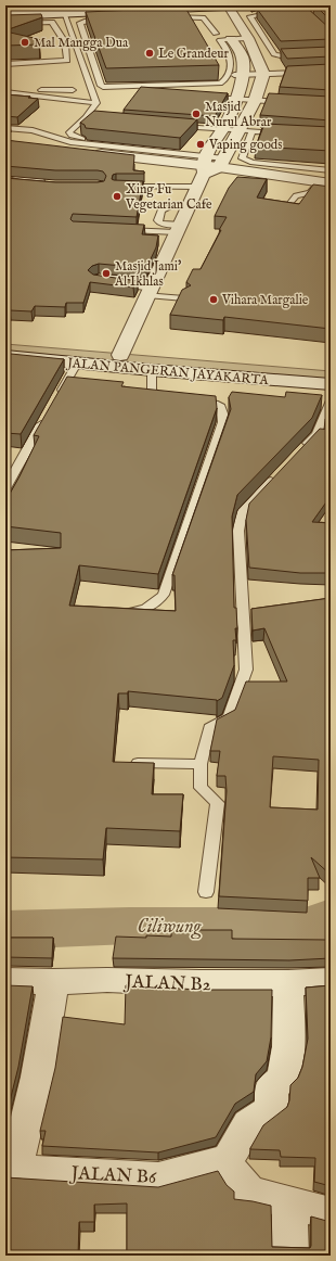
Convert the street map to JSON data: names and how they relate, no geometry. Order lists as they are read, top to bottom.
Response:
{
  "streets": {
    "street": ["JALAN PANGERAN JAYAKARTA", "JALAN B2", "JALAN B6"]
  },
  "water": ["Ciliwung"],
  "places": [
    "Mal Mangga Dua",
    "Le Grandeur",
    "Masjid Nurul Abrar",
    "Vaping goods",
    "Xing Fu Vegetarian Cafe",
    "Masjid Jami' Al Ikhlas",
    "Vihara Margalie"
  ]
}
